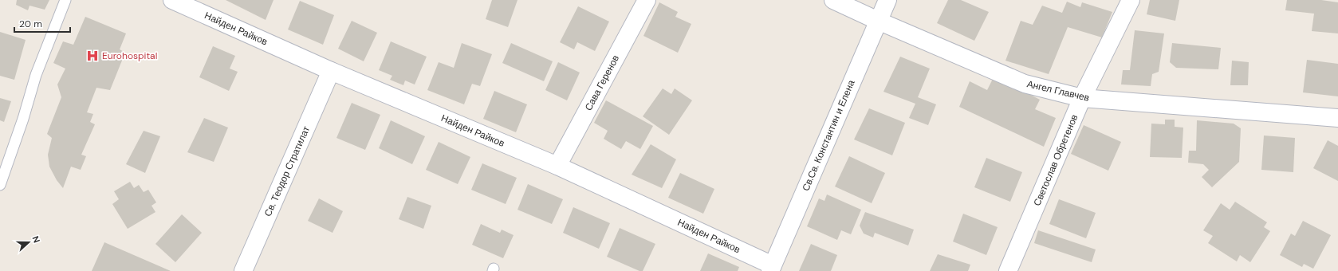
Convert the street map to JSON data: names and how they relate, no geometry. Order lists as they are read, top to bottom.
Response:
{
  "streets": {
    "street": [
      "Найден Райков",
      "Сава Геренов",
      "Ангел Главчев",
      "Св.Св. Константин и Елена",
      "Светослав Обретенов",
      "Св. Теодор Стратилат"
    ]
  },
  "crossings": [
    ["Найден Райков", "Сава Геренов"],
    ["Найден Райков", "Св.Св. Константин и Елена"],
    ["Найден Райков", "Св. Теодор Стратилат"],
    ["Ангел Главчев", "Св.Св. Константин и Елена"],
    ["Ангел Главчев", "Светослав Обретенов"]
  ],
  "places": {
    "hospital": ["Eurohospital"]
  },
  "scale_bar": "20 m",
  "north": "right"
}
